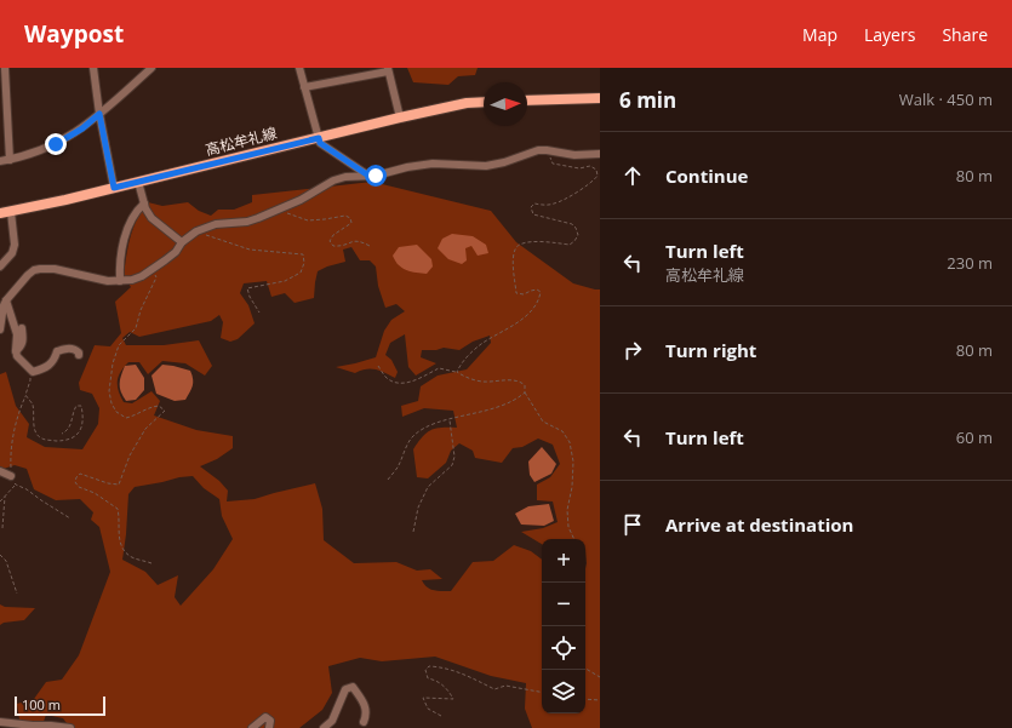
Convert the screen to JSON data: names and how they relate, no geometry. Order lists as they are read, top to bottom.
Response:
{
  "streets": {
    "main road": ["高松牟礼線"]
  },
  "scale_bar": "100 m",
  "north": "right",
  "page": {
    "header": "Waypost",
    "nav": ["Map", "Layers", "Share"],
    "heading": ["6 min", "Walk · 450 m"],
    "list": [
      ["Continue", "80 m"],
      ["Turn left", "高松牟礼線", "230 m"],
      ["Turn right", "80 m"],
      ["Turn left", "60 m"],
      "Arrive at destination"
    ],
    "map_buttons": ["+", "−"],
    "scale": "100 m"
  }
}
